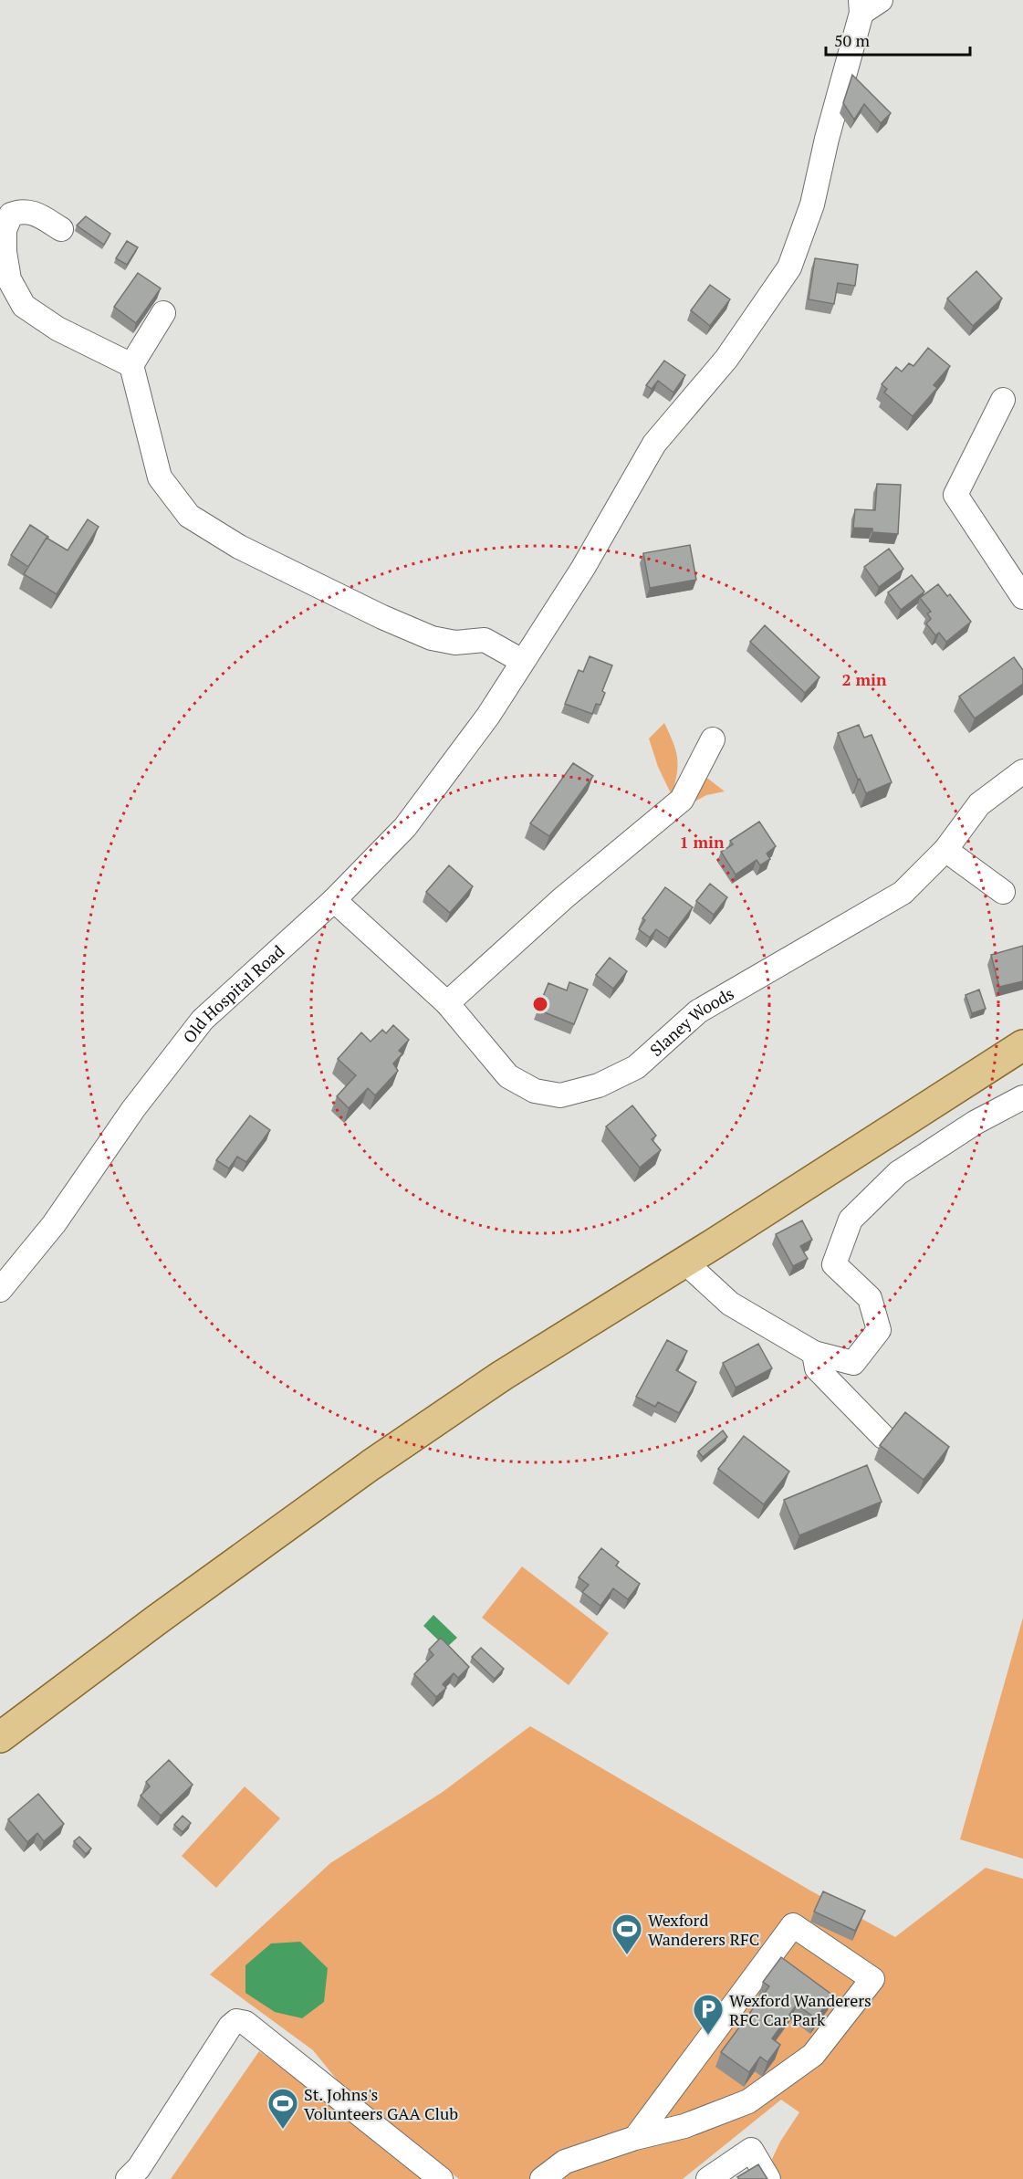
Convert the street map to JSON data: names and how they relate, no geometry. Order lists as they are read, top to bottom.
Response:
{
  "streets": {
    "street": ["Old Hospital Road", "Slaney Woods"]
  },
  "crossings": [
    ["Old Hospital Road", "Slaney Woods"]
  ],
  "places": {
    "sports": ["Wexford Wanderers RFC", "St. Johns's Volunteers GAA Club"],
    "parking": ["Wexford Wanderers RFC Car Park"]
  },
  "scale_bar": "50 m",
  "rings": ["2 min", "1 min"]
}
